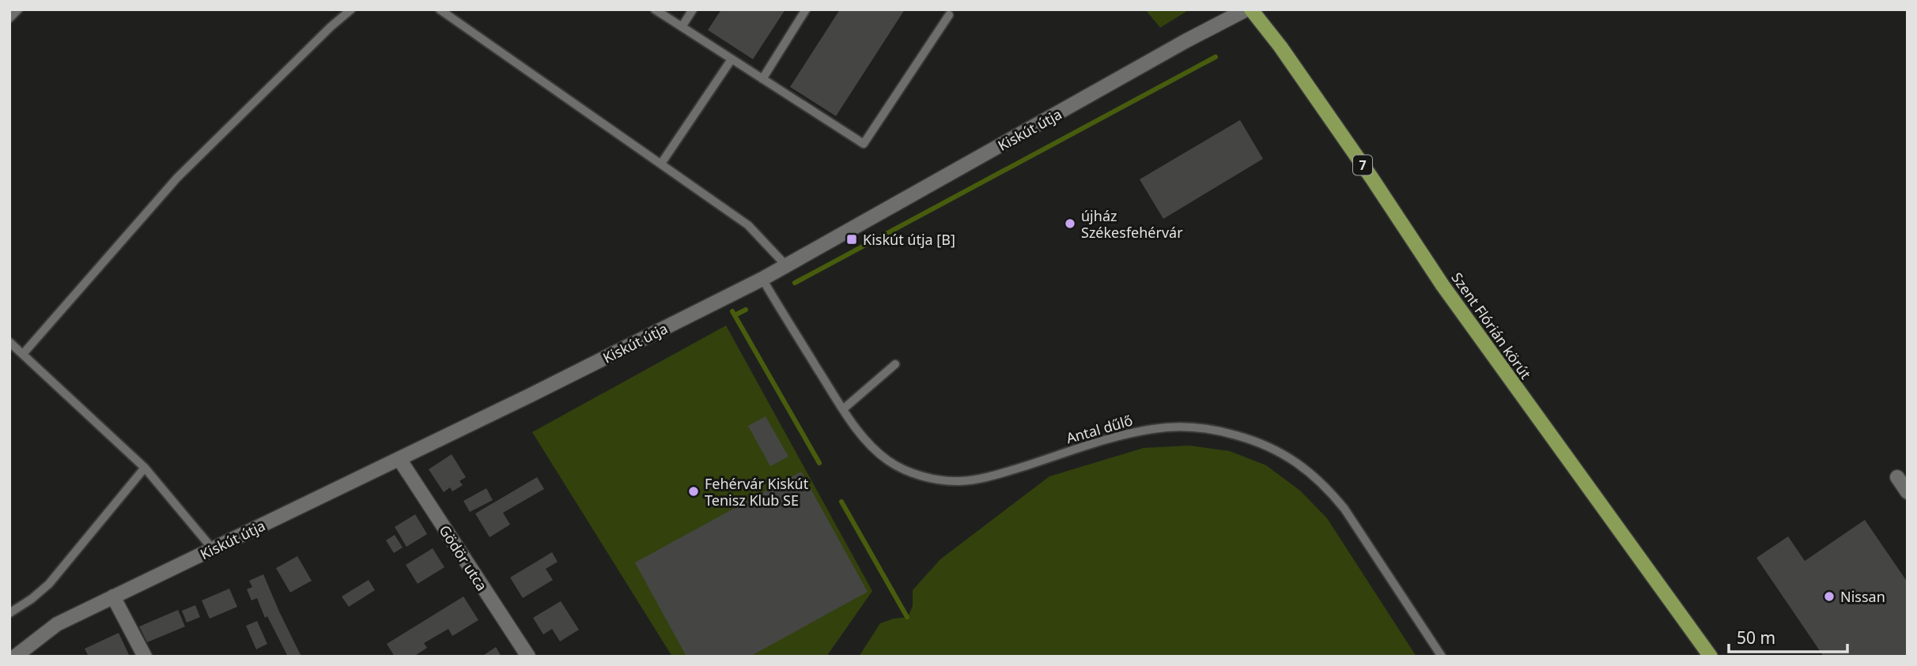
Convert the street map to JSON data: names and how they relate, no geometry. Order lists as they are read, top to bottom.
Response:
{
  "streets": {
    "main road": ["7", "Szent Flórián körút"],
    "street": ["Kiskút útja", "Gödör utca"],
    "lane": ["Antal dűlő"]
  },
  "crossings": [
    ["Kiskút útja", "Antal dűlő"],
    ["Kiskút útja", "Gödör utca"]
  ],
  "places": {
    "other": ["újház Székesfehérvár", "Fehérvár Kiskút Tenisz Klub SE", "Nissan"],
    "transit": ["Kiskút útja [B]"]
  },
  "scale_bar": "50 m"
}
